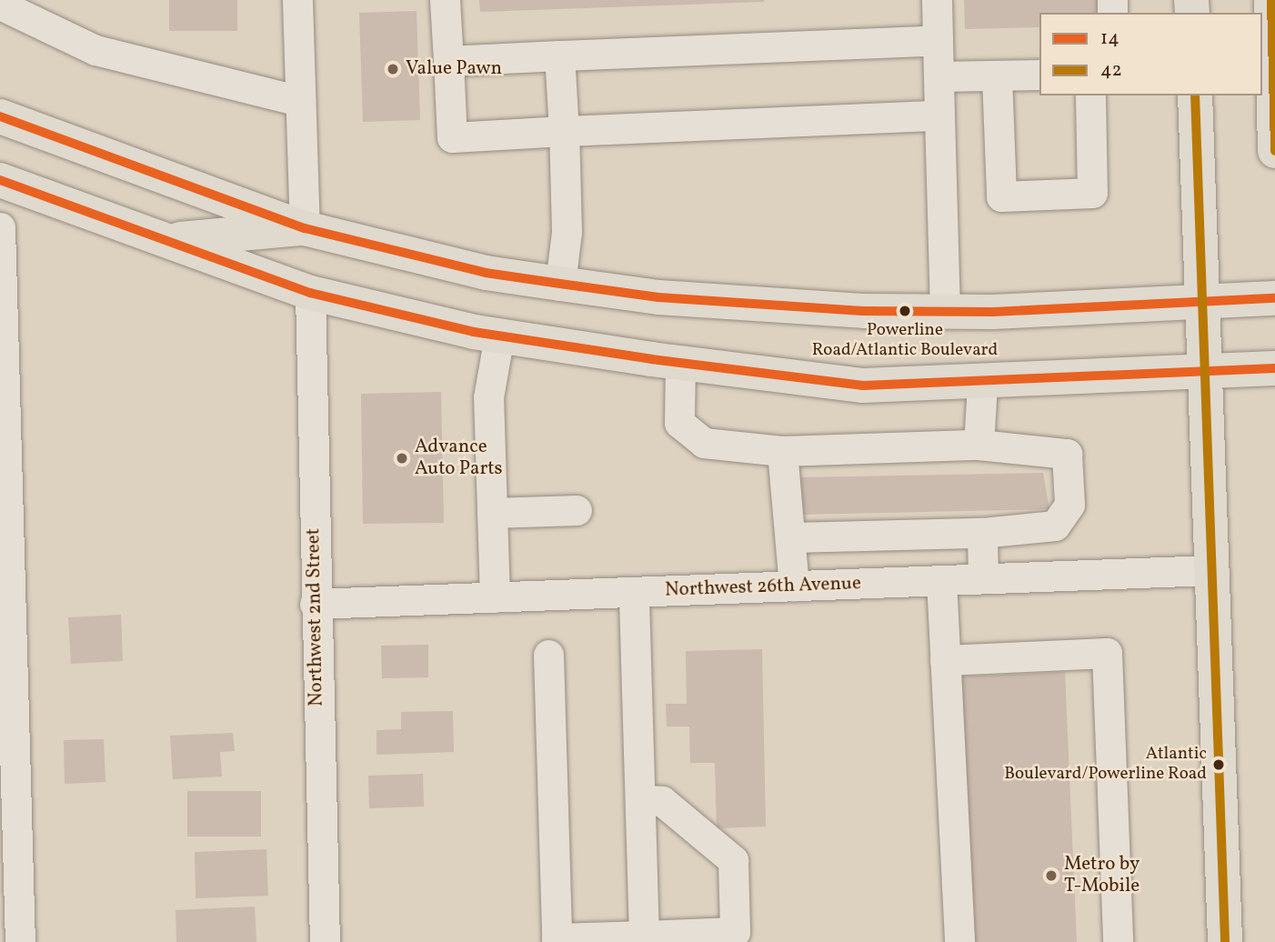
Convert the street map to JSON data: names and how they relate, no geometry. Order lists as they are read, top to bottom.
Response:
{
  "streets": {
    "street": ["Northwest 26th Avenue", "Northwest 2nd Street"]
  },
  "crossings": [
    ["Northwest 26th Avenue", "Northwest 2nd Street"]
  ],
  "places": [
    "Value Pawn",
    "Powerline Road/Atlantic Boulevard",
    "Advance Auto Parts",
    "Atlantic Boulevard/Powerline Road",
    "Metro by T-Mobile"
  ],
  "lines": ["transit line 42", "transit line 14"],
  "legend": ["14", "42"]
}
